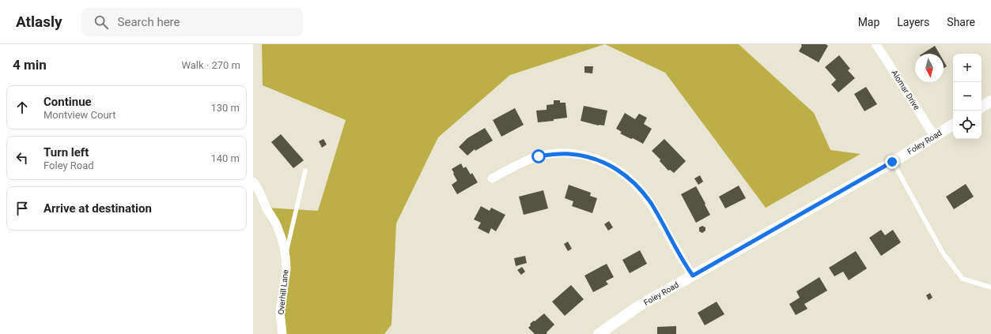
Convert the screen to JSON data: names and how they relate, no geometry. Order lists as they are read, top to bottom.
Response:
{
  "streets": {
    "street": ["Alomar Drive", "Foley Road", "Overhill Lane"]
  },
  "crossings": [
    ["Alomar Drive", "Foley Road"]
  ],
  "north": "bottom",
  "page": {
    "header": "Atlasly",
    "search": "Search here",
    "nav": ["Map", "Layers", "Share"],
    "heading": ["4 min", "Walk · 270 m"],
    "map_buttons": ["+", "−"],
    "list": [
      ["Continue", "Montview Court", "130 m"],
      ["Turn left", "Foley Road", "140 m"],
      "Arrive at destination"
    ]
  }
}
